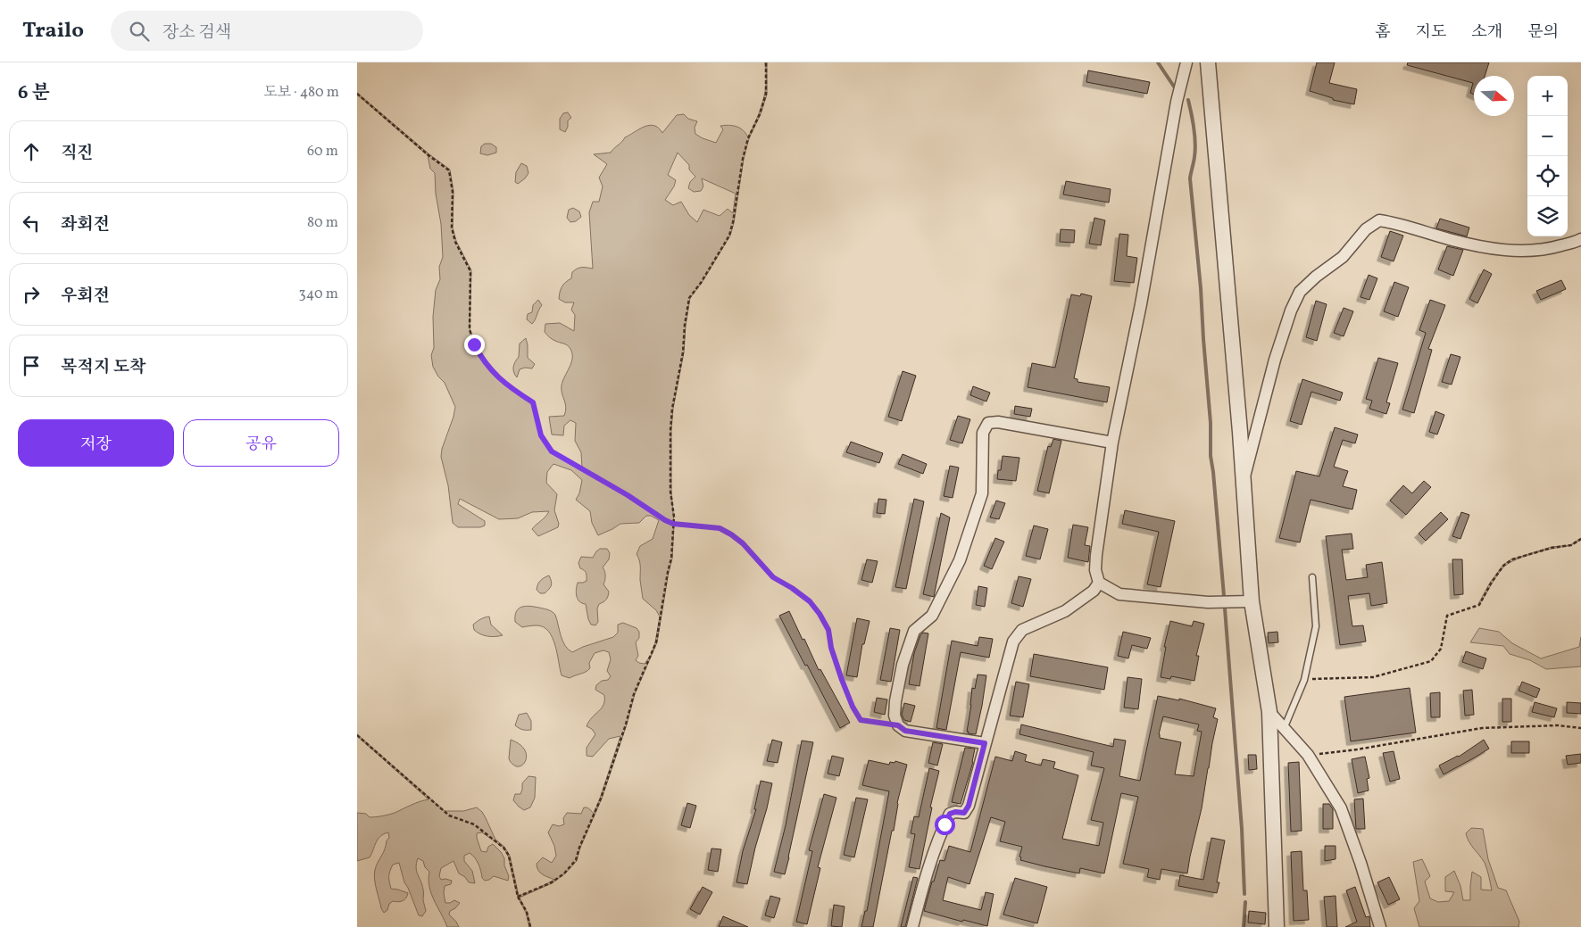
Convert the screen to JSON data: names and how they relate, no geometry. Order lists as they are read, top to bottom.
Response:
{
  "north": "right",
  "page": {
    "header": "Trailo",
    "search": "장소 검색",
    "nav": [
      "홈",
      "지도",
      "소개",
      "문의"
    ],
    "heading": ["6 분", "도보 · 480 m"],
    "map_buttons": ["+", "−"],
    "list": [
      ["직진", "60 m"],
      ["좌회전", "80 m"],
      ["우회전", "340 m"],
      "목적지 도착"
    ],
    "buttons": ["저장", "공유"]
  }
}
